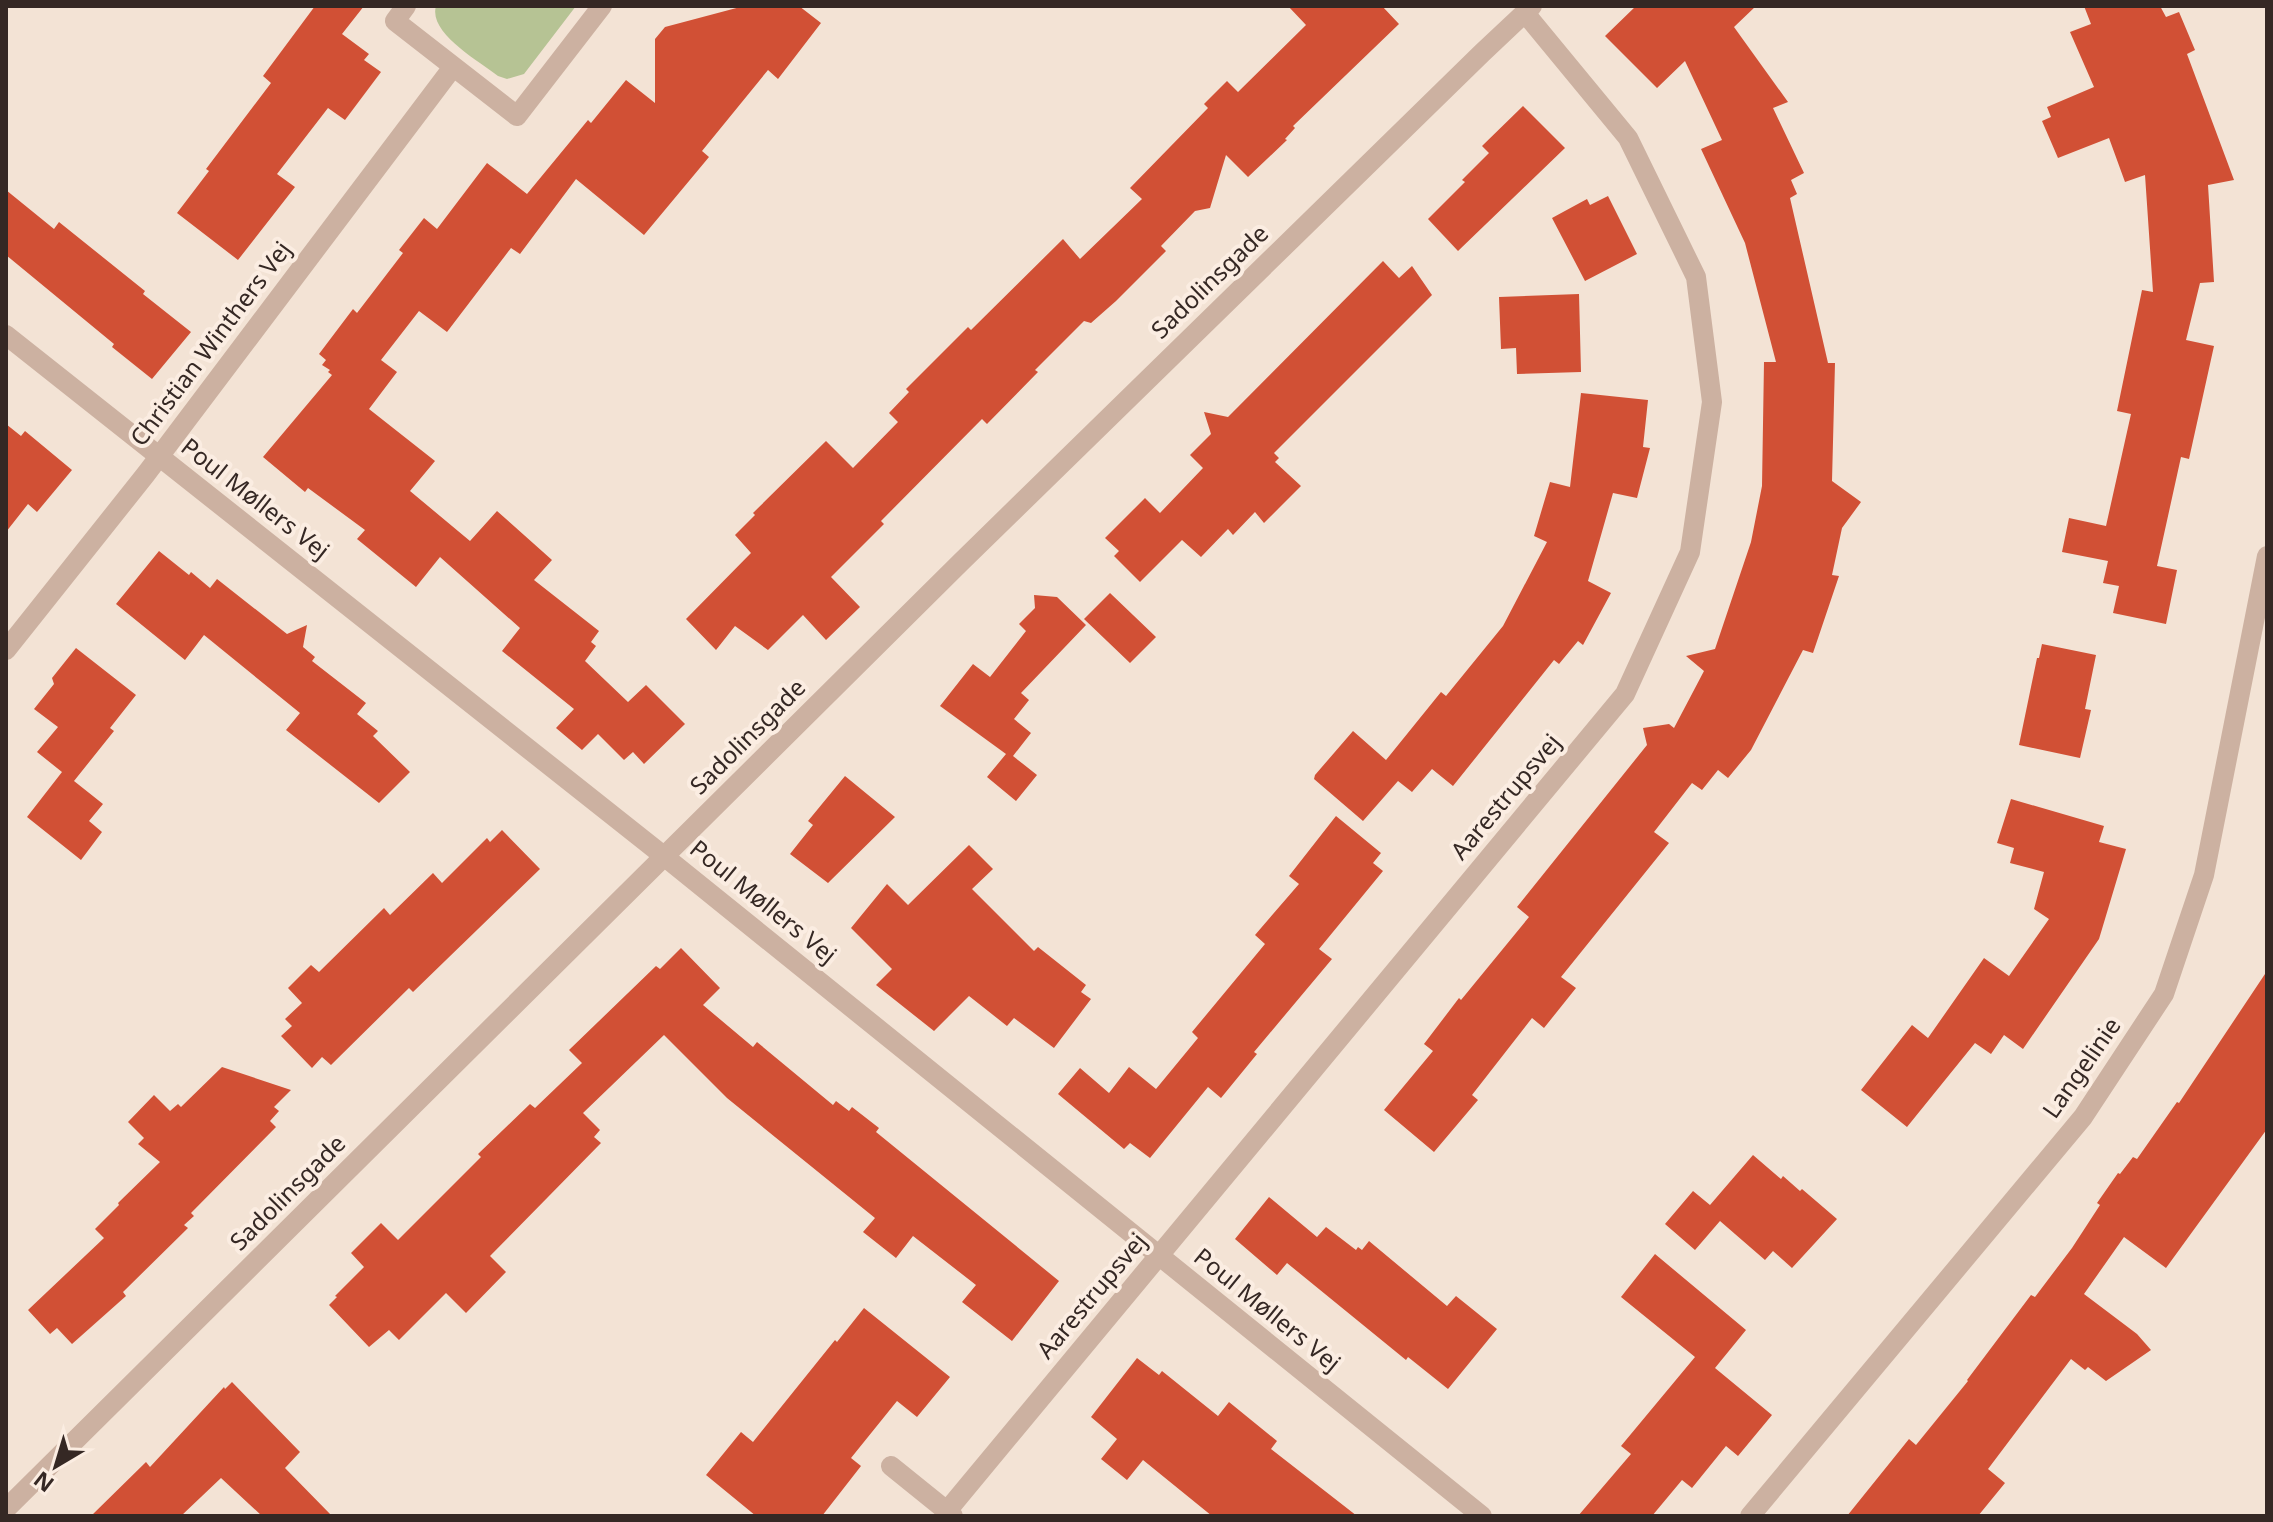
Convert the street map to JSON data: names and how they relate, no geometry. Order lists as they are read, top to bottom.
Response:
{
  "streets": {
    "street": [
      "Sadolinsgade",
      "Christian Winthers Vej",
      "Poul Møllers Vej",
      "Aarestrupsvej",
      "Langelinie"
    ]
  },
  "crossings": [
    ["Sadolinsgade", "Poul Møllers Vej"],
    ["Sadolinsgade", "Aarestrupsvej"],
    ["Christian Winthers Vej", "Poul Møllers Vej"],
    ["Poul Møllers Vej", "Aarestrupsvej"]
  ],
  "north": "bottom left"
}
